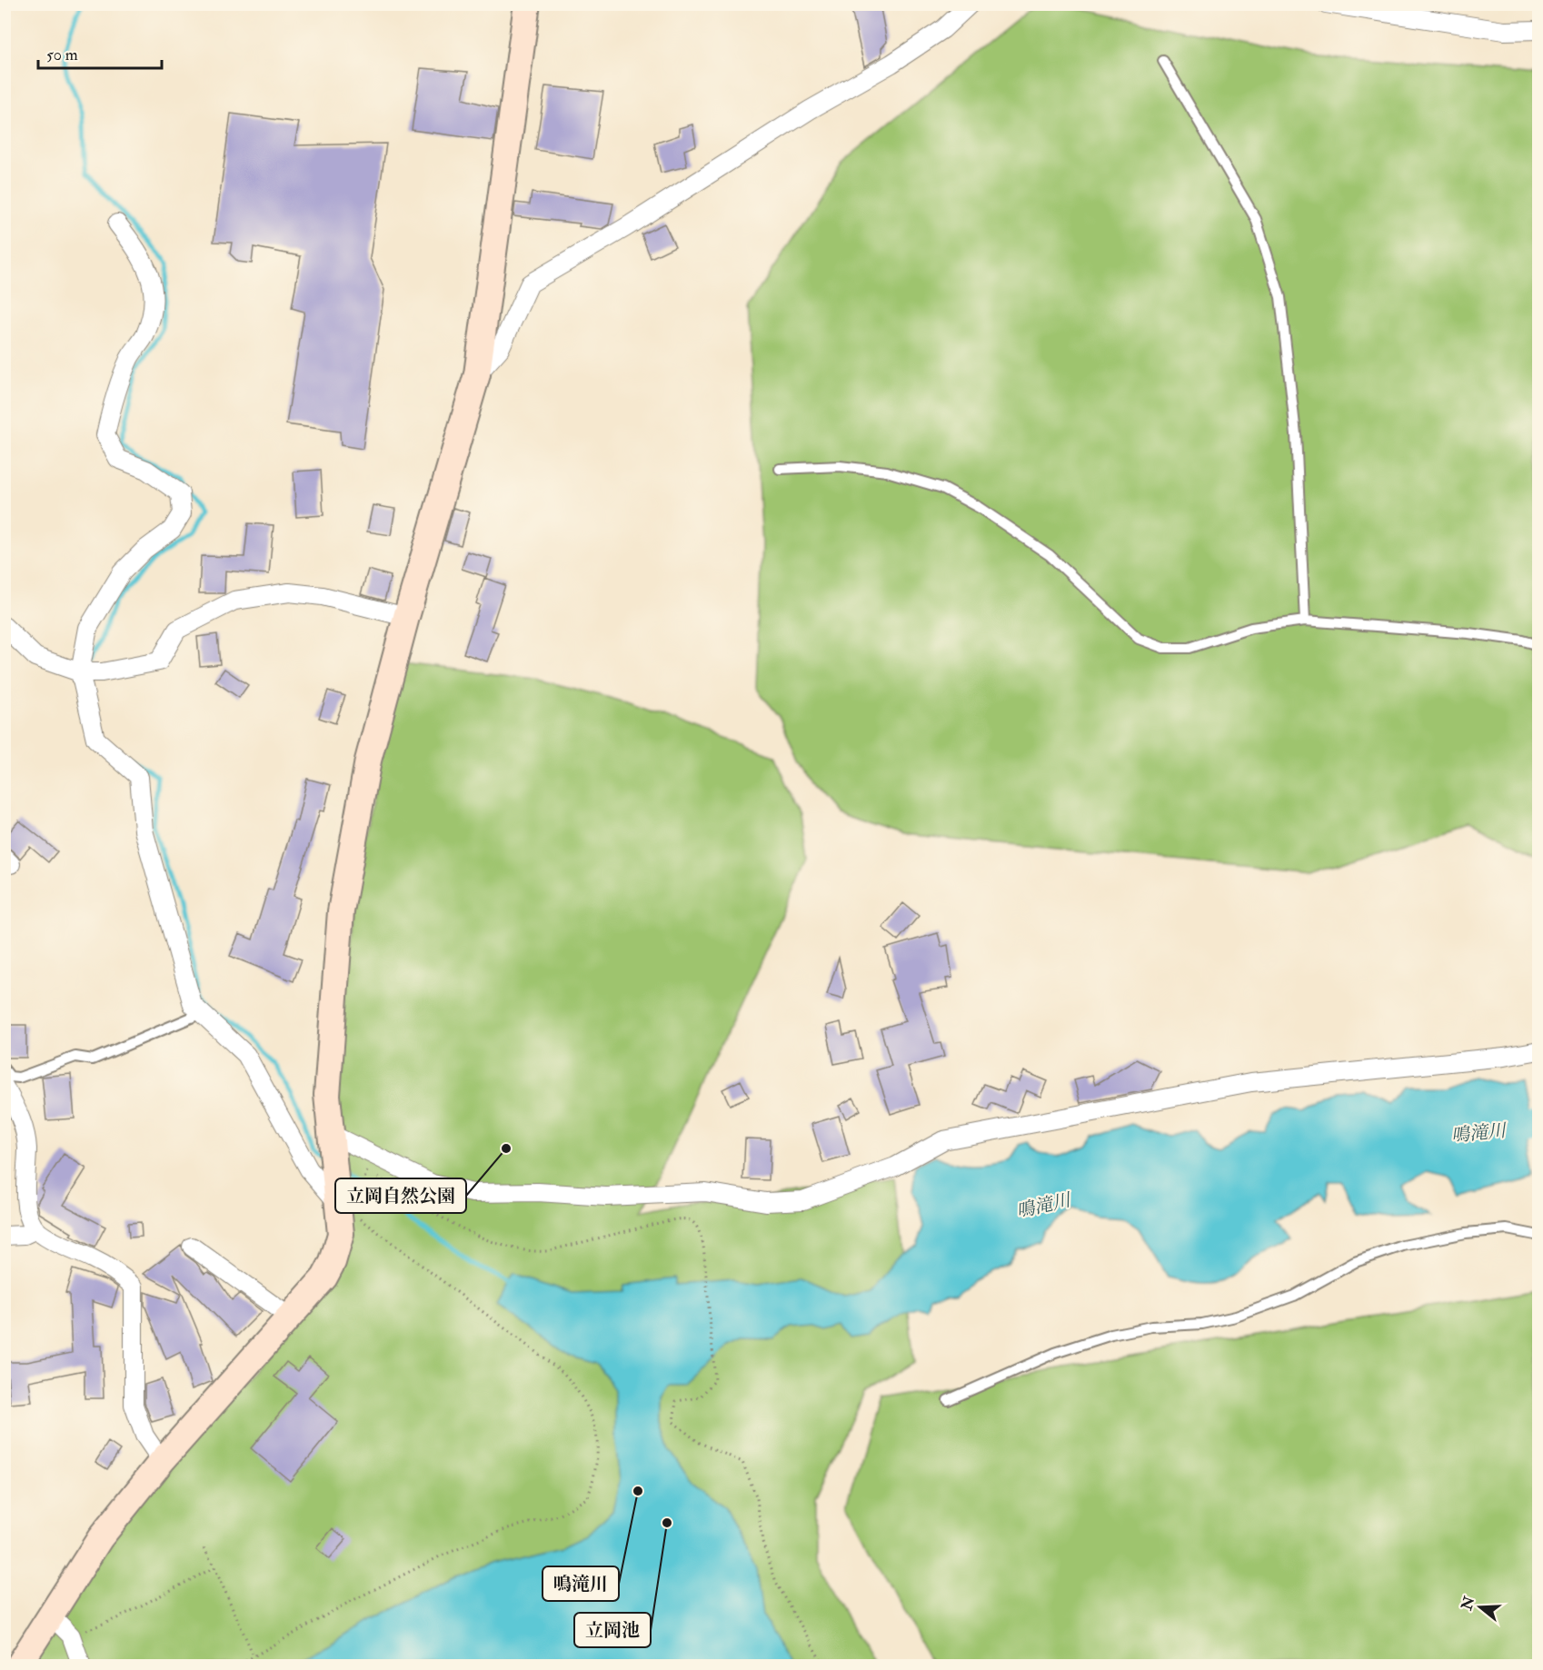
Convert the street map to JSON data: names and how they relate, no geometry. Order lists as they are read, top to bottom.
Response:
{
  "water": ["鳴滝川"],
  "places": ["立岡自然公園", "鳴滝川", "立岡池"],
  "scale_bar": "50 m",
  "north": "left"
}
